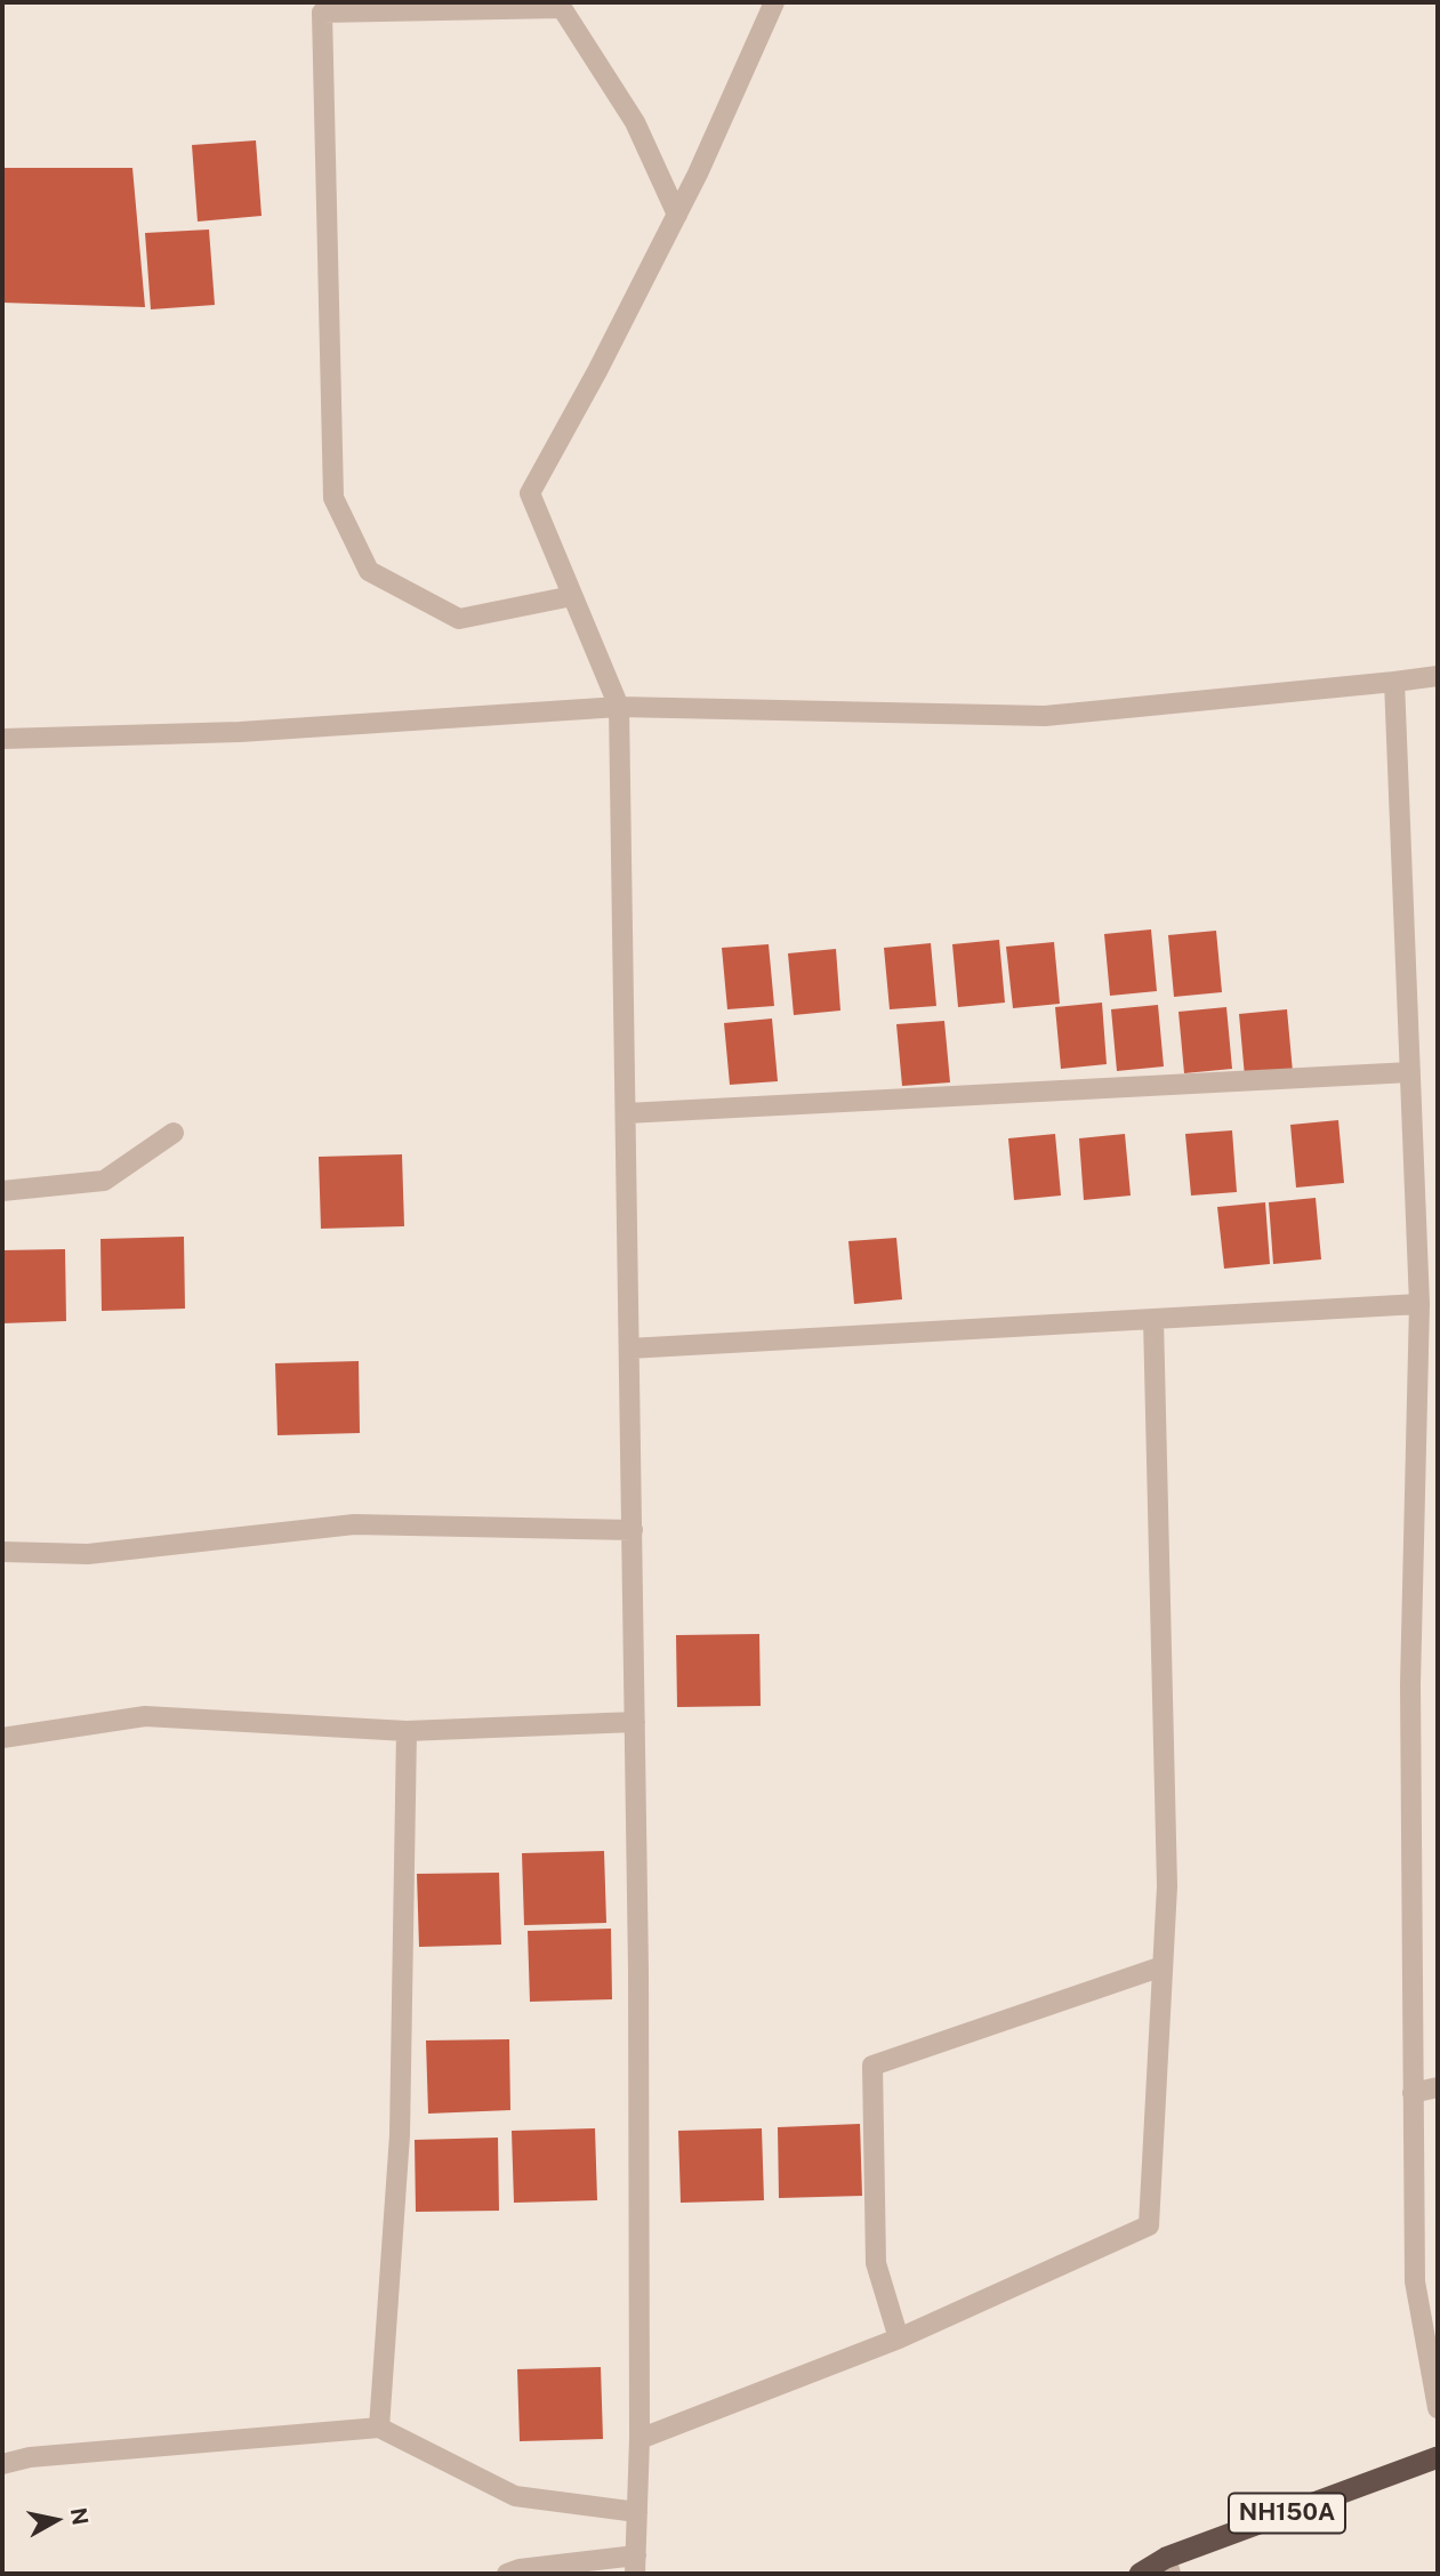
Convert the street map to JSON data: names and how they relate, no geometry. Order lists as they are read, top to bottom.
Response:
{
  "streets": {
    "highway": ["NH150A"]
  },
  "north": "right"
}
